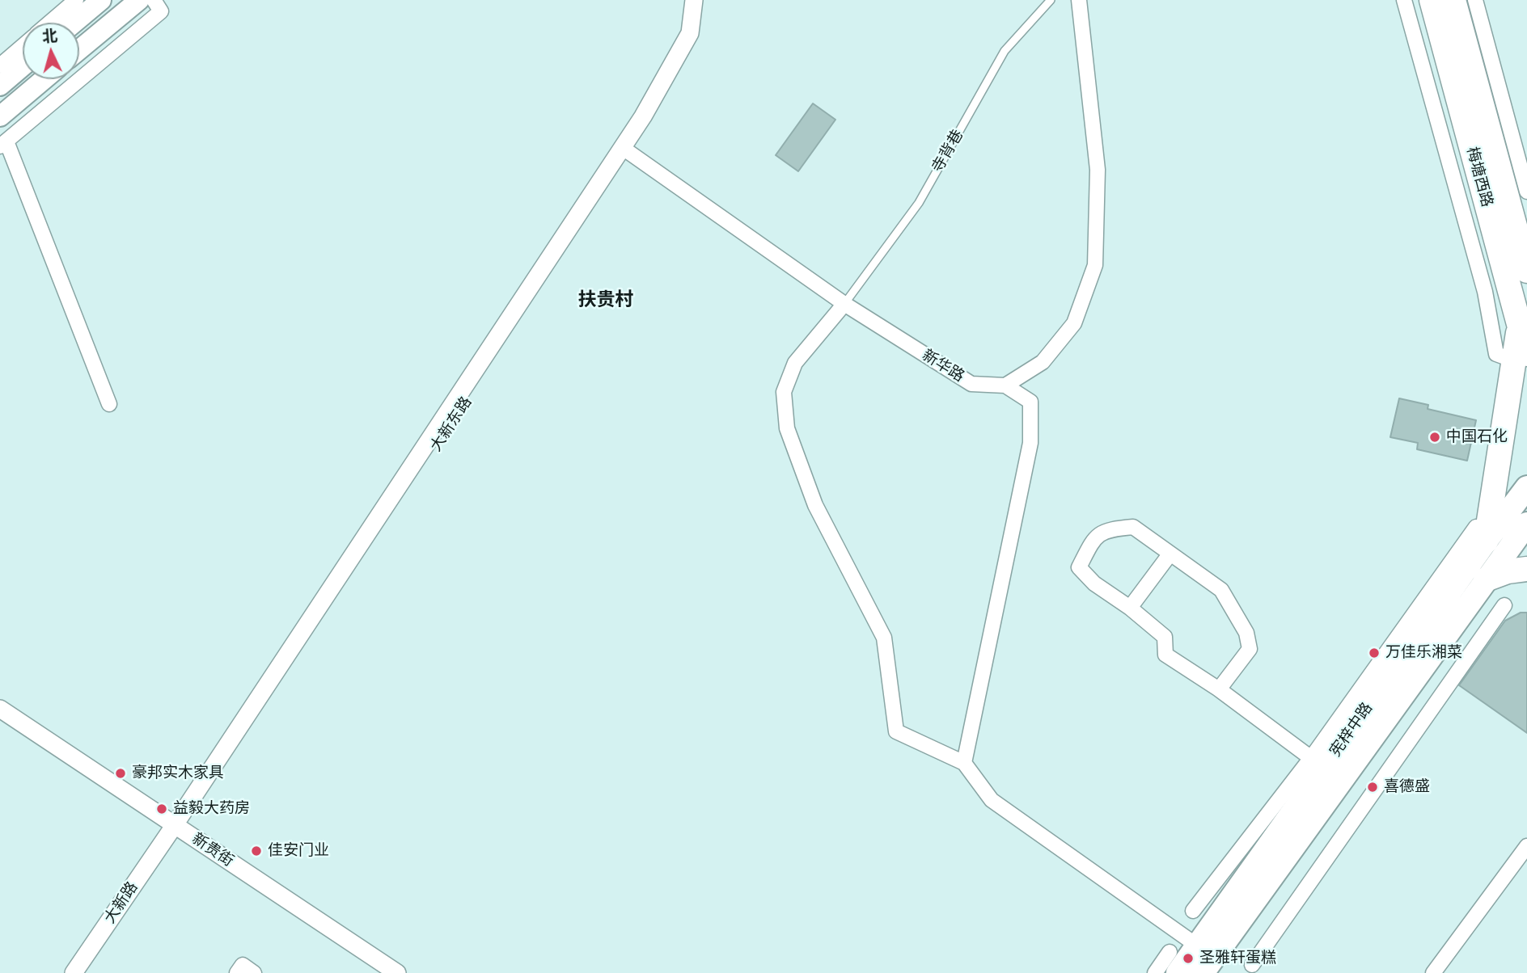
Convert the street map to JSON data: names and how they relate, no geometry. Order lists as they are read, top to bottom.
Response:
{
  "streets": {
    "highway": ["梅塘西路"],
    "main road": ["宪梓中路"],
    "street": [
      "新华路",
      "大新东路",
      "新贵街",
      "大新路"
    ],
    "lane": ["寺背巷"]
  },
  "crossings": [
    ["寺背巷", "新华路"],
    ["新华路", "大新东路"],
    ["大新东路", "新贵街"],
    ["大新东路", "大新路"],
    ["新贵街", "大新路"]
  ],
  "districts": ["扶贵村"],
  "places": [
    "中国石化",
    "万佳乐湘菜",
    "豪邦实木家具",
    "喜德盛",
    "益毅大药房",
    "佳安门业",
    "圣雅轩蛋糕"
  ],
  "north": "top"
}
